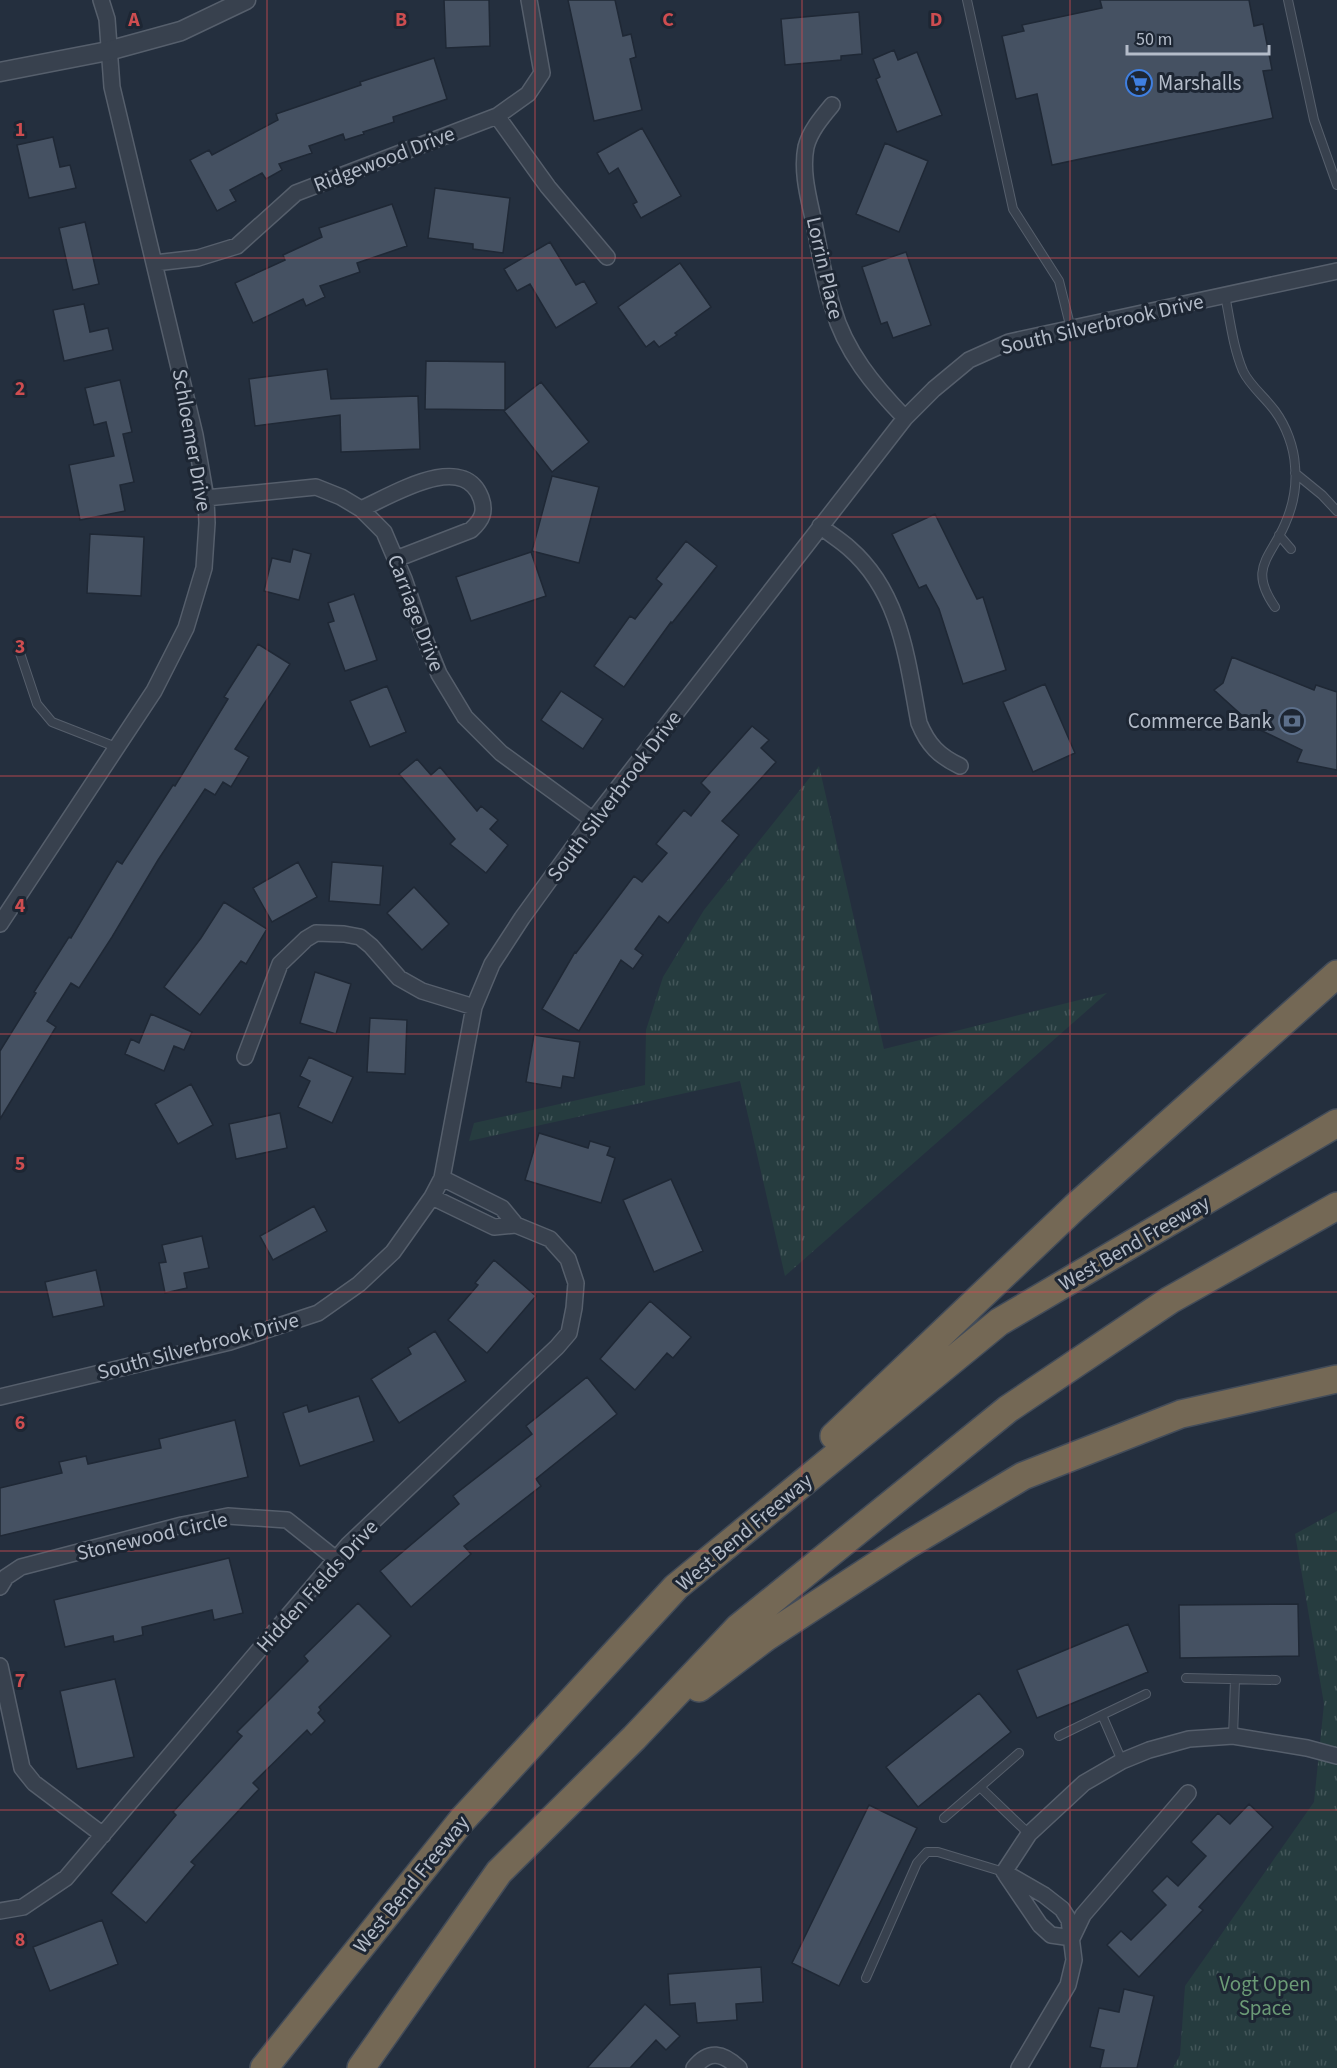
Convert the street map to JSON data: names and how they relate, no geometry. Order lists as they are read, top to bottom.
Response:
{
  "streets": {
    "highway": ["West Bend Freeway"],
    "street": [
      "Ridgewood Drive",
      "Lorrin Place",
      "South Silverbrook Drive",
      "Schloemer Drive",
      "Carriage Drive",
      "Stonewood Circle",
      "Hidden Fields Drive"
    ]
  },
  "crossings": [
    ["Ridgewood Drive", "Schloemer Drive"],
    ["Lorrin Place", "South Silverbrook Drive"],
    ["South Silverbrook Drive", "Carriage Drive"],
    ["South Silverbrook Drive", "Hidden Fields Drive"],
    ["Schloemer Drive", "Carriage Drive"],
    ["Stonewood Circle", "Hidden Fields Drive"]
  ],
  "parks": ["Vogt Open Space"],
  "places": {
    "supermarket": ["Marshalls"],
    "bank": ["Commerce Bank"]
  },
  "scale_bar": "50 m",
  "grid": {
    "columns": [
      "A",
      "B",
      "C",
      "D"
    ],
    "rows": [
      "1",
      "2",
      "3",
      "4",
      "5",
      "6",
      "7",
      "8"
    ]
  }
}
